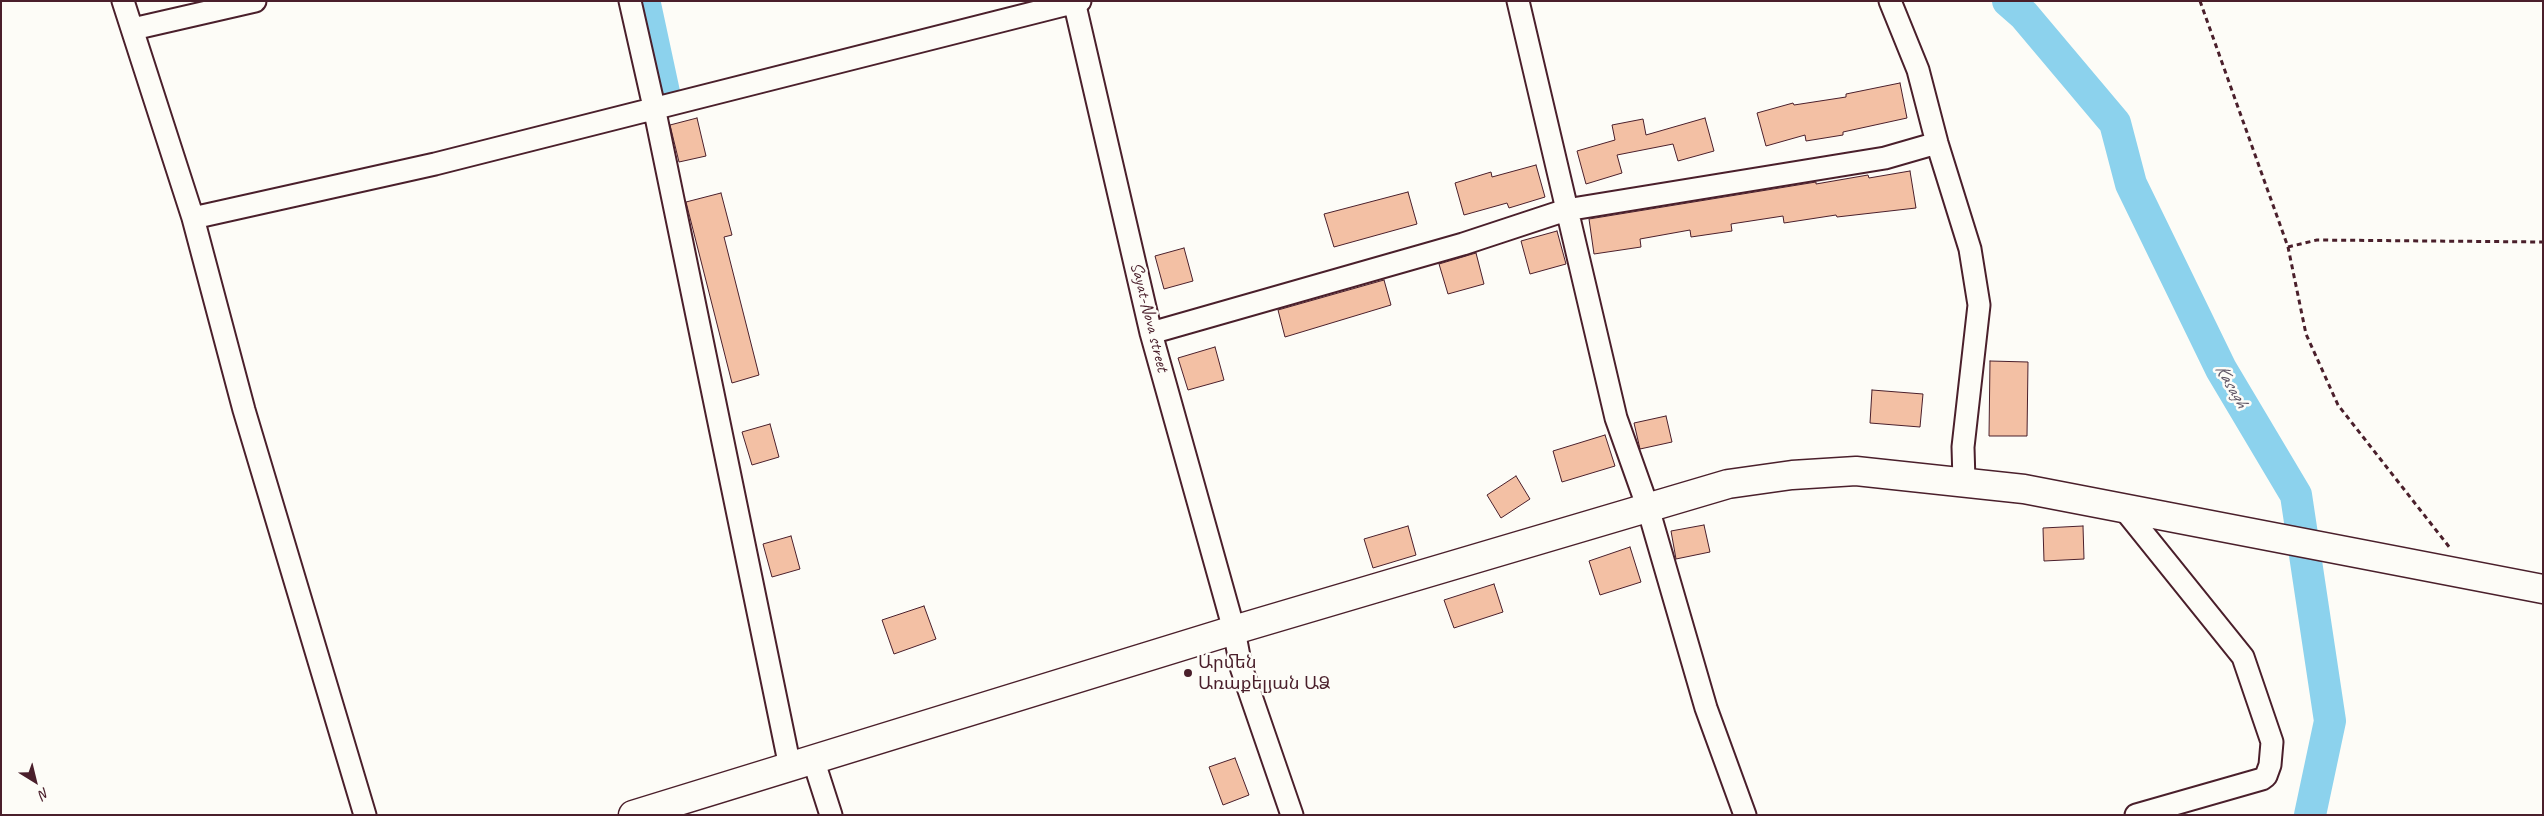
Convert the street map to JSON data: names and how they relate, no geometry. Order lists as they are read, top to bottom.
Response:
{
  "streets": {
    "street": ["Sayat-Nova street"]
  },
  "water": ["Kasagh"],
  "places": ["Արմեն Առաքելյան ԱՁ"],
  "north": "bottom right"
}
